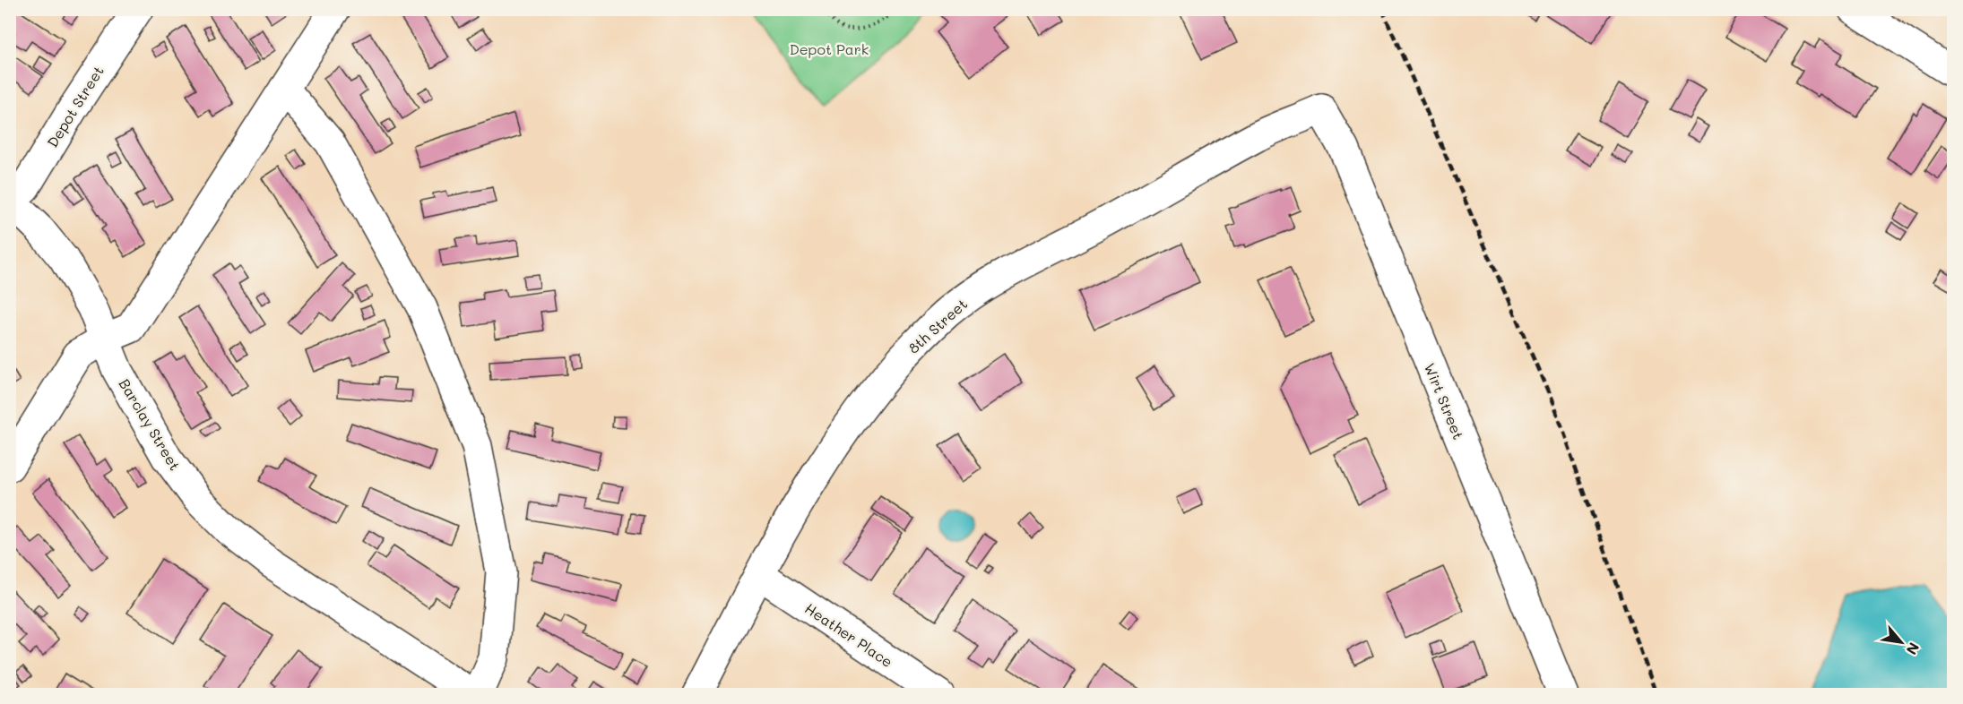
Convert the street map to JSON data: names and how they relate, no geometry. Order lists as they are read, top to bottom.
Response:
{
  "streets": {
    "street": [
      "Depot Street",
      "8th Street",
      "Wirt Street",
      "Barclay Street",
      "Heather Place"
    ]
  },
  "crossings": [
    ["Depot Street", "Barclay Street"],
    ["8th Street", "Wirt Street"],
    ["8th Street", "Heather Place"]
  ],
  "parks": ["Depot Park"],
  "north": "bottom right"
}
